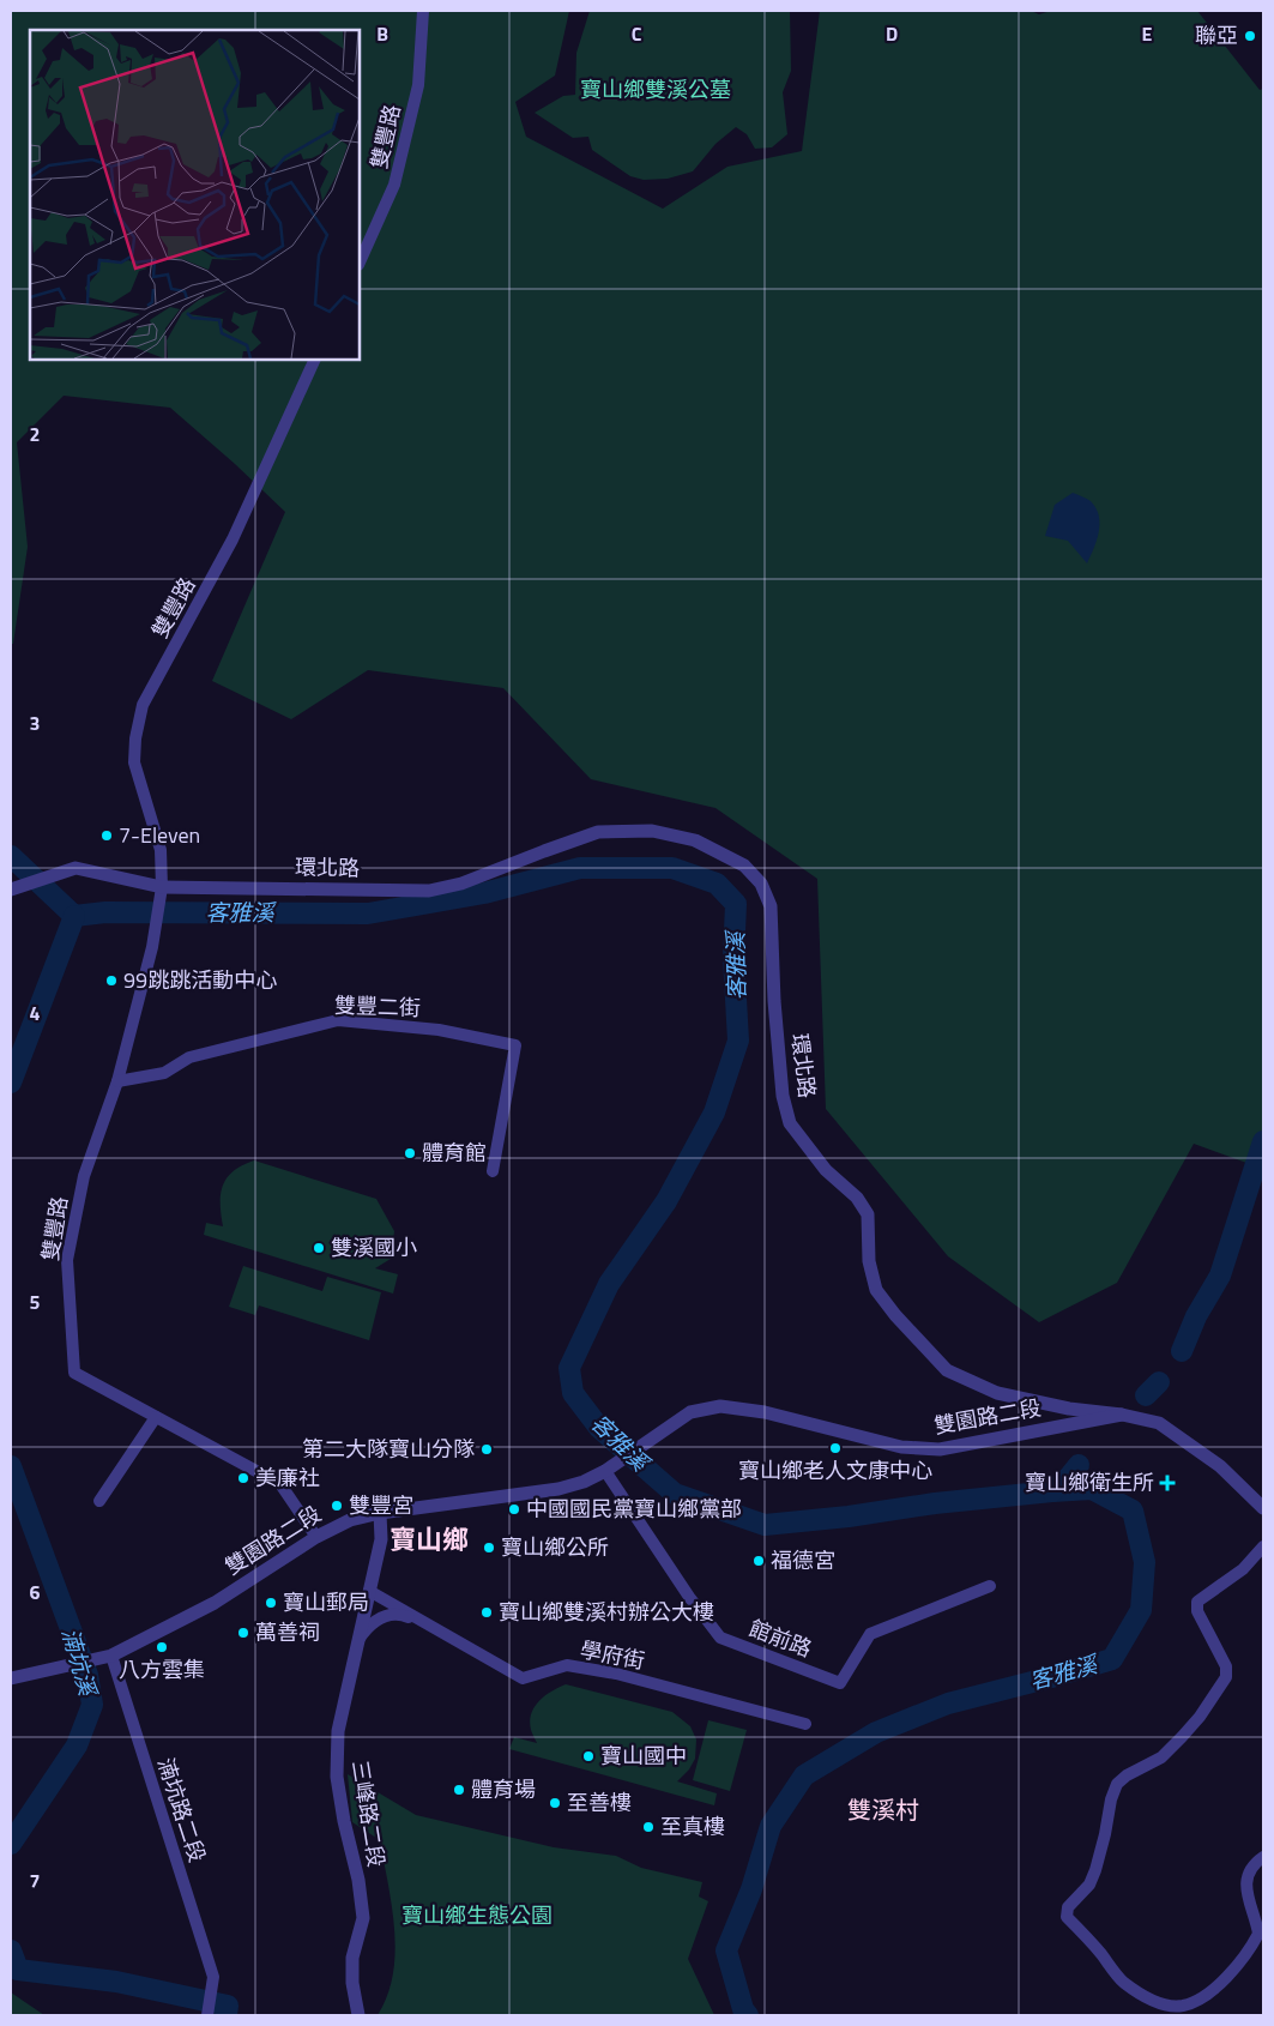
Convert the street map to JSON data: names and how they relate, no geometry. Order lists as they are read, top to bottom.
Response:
{
  "streets": {
    "street": [
      "雙豐路",
      "環北路",
      "雙豐二街",
      "雙園路二段",
      "館前路",
      "學府街",
      "湳坑路二段",
      "三峰路二段"
    ]
  },
  "crossings": [
    ["雙豐路", "環北路"],
    ["雙豐路", "雙豐二街"],
    ["雙豐路", "雙園路二段"],
    ["環北路", "雙園路二段"],
    ["雙園路二段", "館前路"],
    ["雙園路二段", "湳坑路二段"],
    ["雙園路二段", "三峰路二段"],
    ["學府街", "三峰路二段"]
  ],
  "districts": ["寶山鄉", "雙溪村"],
  "water": ["客雅溪", "湳坑溪"],
  "parks": ["寶山鄉雙溪公墓", "寶山鄉生態公園"],
  "places": {
    "other": [
      "聯亞",
      "7-Eleven",
      "99跳跳活動中心",
      "體育館",
      "雙溪國小",
      "寶山鄉老人文康中心",
      "第二大隊寶山分隊",
      "美廉社",
      "雙豐宮",
      "中國國民黨寶山鄉黨部",
      "寶山鄉公所",
      "福德宮",
      "寶山郵局",
      "寶山鄉雙溪村辦公大樓",
      "萬善祠",
      "八方雲集",
      "寶山國中",
      "體育場",
      "至善樓",
      "至真樓"
    ],
    "health": ["寶山鄉衛生所"]
  },
  "grid": {
    "columns": [
      "B",
      "C",
      "D",
      "E"
    ],
    "rows": [
      "2",
      "3",
      "4",
      "5",
      "6",
      "7"
    ]
  }
}
